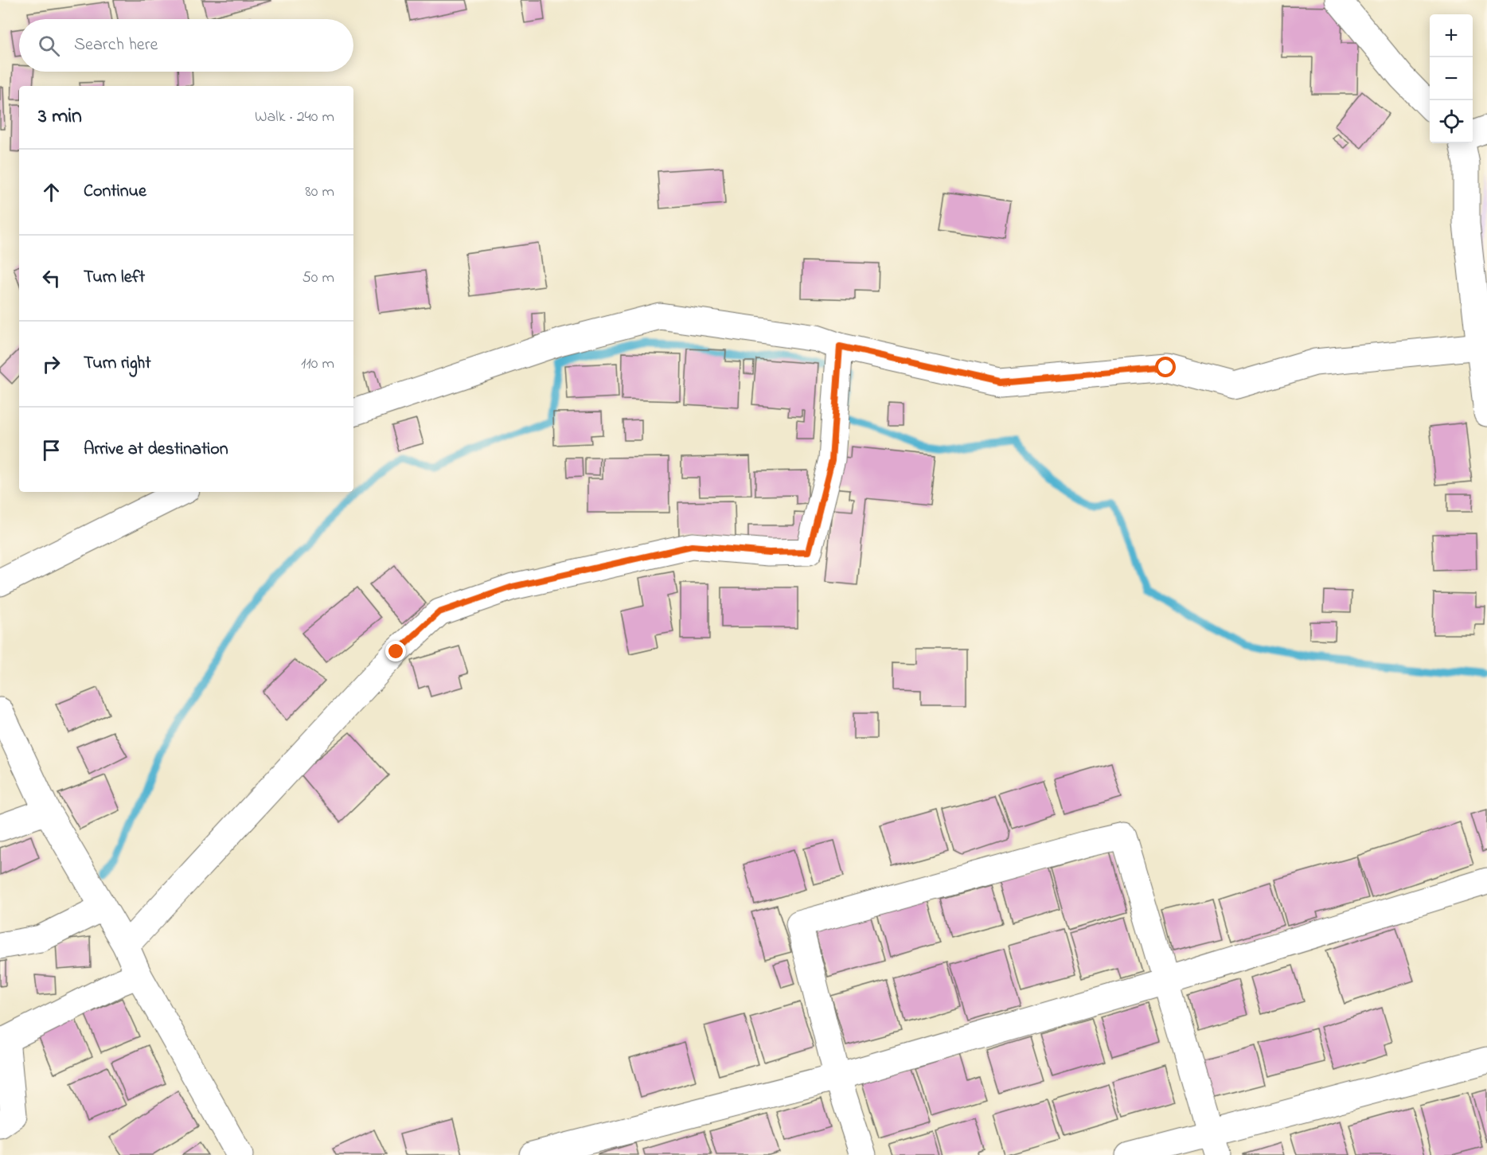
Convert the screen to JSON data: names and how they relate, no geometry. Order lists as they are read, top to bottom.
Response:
{
  "page": {
    "map_buttons": ["+", "−"],
    "search": "Search here",
    "heading": ["3 min", "Walk · 240 m"],
    "list": [
      ["Continue", "80 m"],
      ["Turn left", "50 m"],
      ["Turn right", "110 m"],
      "Arrive at destination"
    ]
  }
}
